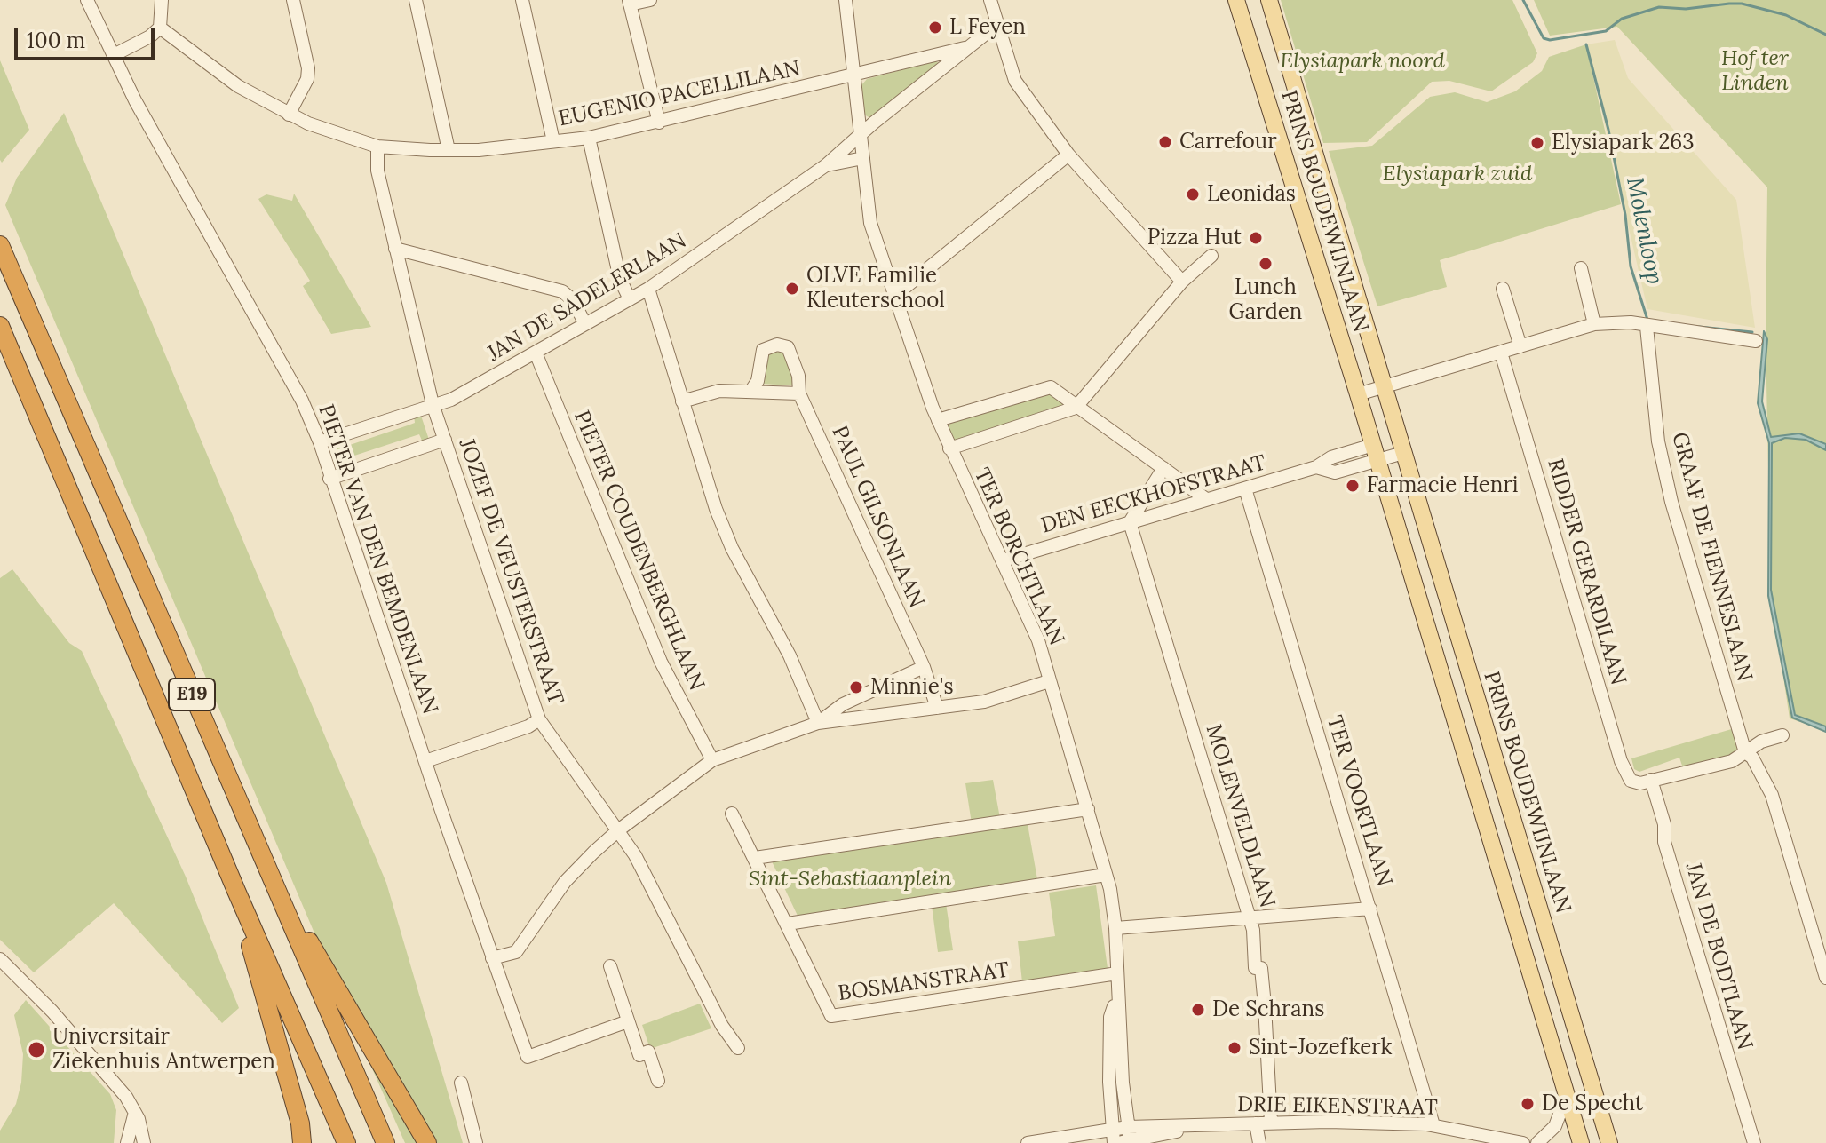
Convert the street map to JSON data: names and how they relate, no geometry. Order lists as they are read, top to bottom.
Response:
{
  "streets": {
    "highway": ["E19"],
    "main road": ["PRINS BOUDEWIJNLAAN"],
    "street": [
      "EUGENIO PACELLILAAN",
      "JAN DE SADELERLAAN",
      "DEN EECKHOFSTRAAT",
      "PAUL GILSONLAAN",
      "PIETER COUDENBERGHLAAN",
      "TER BORCHTLAAN",
      "GRAAF DE FIENNESLAAN",
      "PIETER VAN DEN BEMDENLAAN",
      "JOZEF DE VEUSTERSTRAAT",
      "RIDDER GERARDILAAN",
      "TER VOORTLAAN",
      "MOLENVELDLAAN",
      "JAN DE BODTLAAN",
      "BOSMANSTRAAT",
      "DRIE EIKENSTRAAT"
    ]
  },
  "crossings": [
    ["EUGENIO PACELLILAAN", "JAN DE SADELERLAAN"],
    ["EUGENIO PACELLILAAN", "TER BORCHTLAAN"],
    ["EUGENIO PACELLILAAN", "JOZEF DE VEUSTERSTRAAT"],
    ["PRINS BOUDEWIJNLAAN", "DEN EECKHOFSTRAAT"],
    ["JAN DE SADELERLAAN", "PIETER COUDENBERGHLAAN"],
    ["JAN DE SADELERLAAN", "TER BORCHTLAAN"],
    ["JAN DE SADELERLAAN", "PIETER VAN DEN BEMDENLAAN"],
    ["JAN DE SADELERLAAN", "JOZEF DE VEUSTERSTRAAT"],
    ["DEN EECKHOFSTRAAT", "TER BORCHTLAAN"],
    ["DEN EECKHOFSTRAAT", "TER VOORTLAAN"],
    ["DEN EECKHOFSTRAAT", "MOLENVELDLAAN"],
    ["TER BORCHTLAAN", "BOSMANSTRAAT"],
    ["TER BORCHTLAAN", "DRIE EIKENSTRAAT"],
    ["RIDDER GERARDILAAN", "JAN DE BODTLAAN"],
    ["TER VOORTLAAN", "DRIE EIKENSTRAAT"],
    ["MOLENVELDLAAN", "DRIE EIKENSTRAAT"]
  ],
  "water": ["Molenloop"],
  "parks": [
    "Hof ter Linden",
    "Elysiapark noord",
    "Elysiapark zuid",
    "Sint-Sebastiaanplein"
  ],
  "places": [
    "L Feyen",
    "Carrefour",
    "Elysiapark 263",
    "Leonidas",
    "Pizza Hut",
    "Lunch Garden",
    "OLVE Familie Kleuterschool",
    "Farmacie Henri",
    "Minnie's",
    "De Schrans",
    "Sint-Jozefkerk",
    "Universitair Ziekenhuis Antwerpen",
    "De Specht"
  ],
  "scale_bar": "100 m"
}
